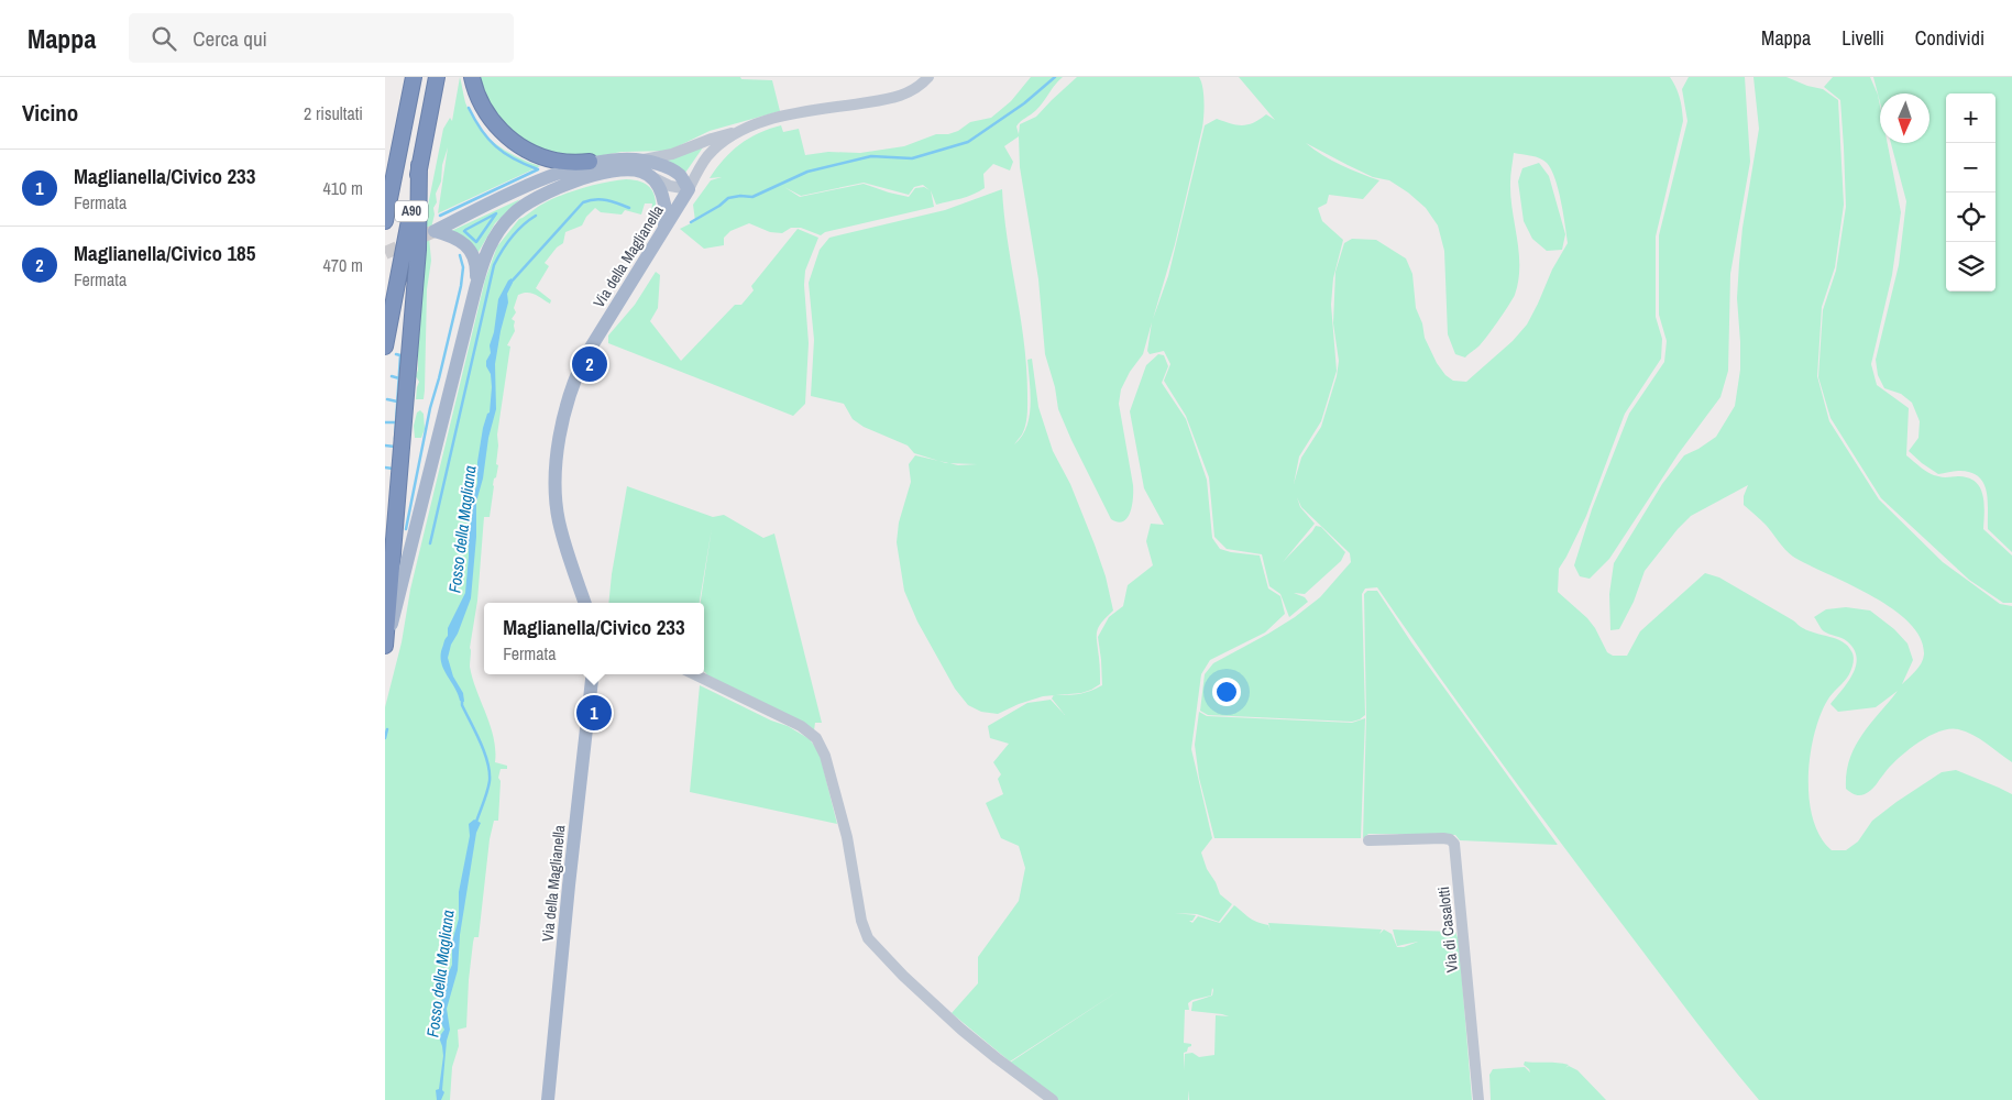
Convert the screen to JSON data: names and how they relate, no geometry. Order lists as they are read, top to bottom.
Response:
{
  "streets": {
    "highway": ["A90"],
    "main road": ["Via della Maglianella"],
    "street": ["Via di Casalotti"]
  },
  "water": ["Fosso della Magliana"],
  "north": "bottom",
  "page": {
    "header": "Mappa",
    "search": "Cerca qui",
    "nav": ["Mappa", "Livelli", "Condividi"],
    "heading": ["Vicino", "2 risultati"],
    "map_buttons": ["+", "−"],
    "list": [
      {
        "mark": "1",
        "name": "Maglianella/Civico 233",
        "note": "Fermata",
        "value": "410 m"
      },
      {
        "mark": "2",
        "name": "Maglianella/Civico 185",
        "note": "Fermata",
        "value": "470 m"
      }
    ],
    "pins": ["2", "1"],
    "popup": ["Maglianella/Civico 233", "Fermata"]
  }
}
